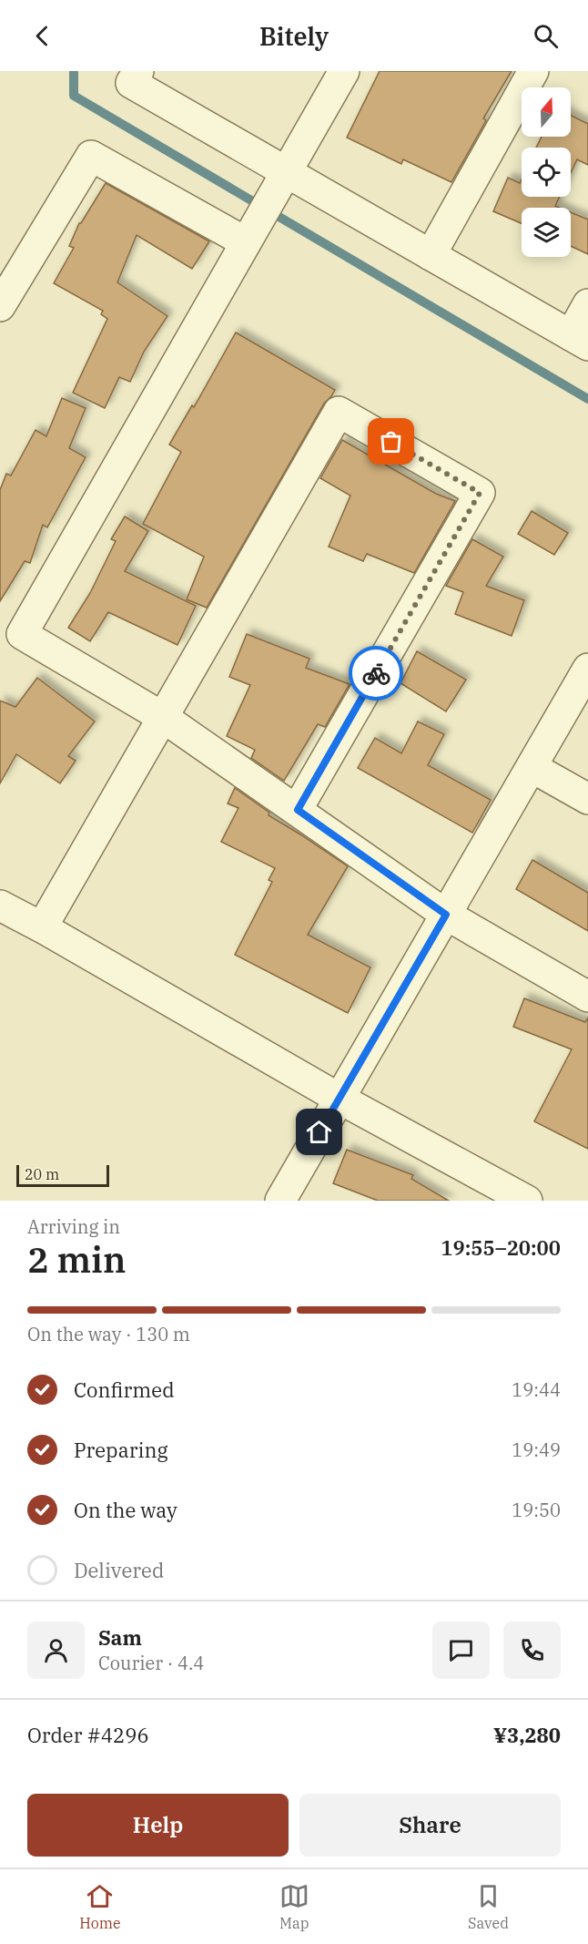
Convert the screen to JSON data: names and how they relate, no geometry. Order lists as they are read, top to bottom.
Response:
{
  "scale_bar": "20 m",
  "north": "top",
  "page": {
    "header": "Bitely",
    "scale": "20 m",
    "heading": ["2 min", "Arriving in", "19:55–20:00"],
    "panel": [
      "Sam",
      "Courier · 4.4",
      "Order #4296",
      "¥3,280"
    ],
    "bar": "On the way · 130 m",
    "list": [
      ["Confirmed", "19:44"],
      ["Preparing", "19:49"],
      ["On the way", "19:50"],
      "Delivered"
    ],
    "buttons": ["Help", "Share"],
    "tabs": ["Home", "Map", "Saved"]
  }
}
